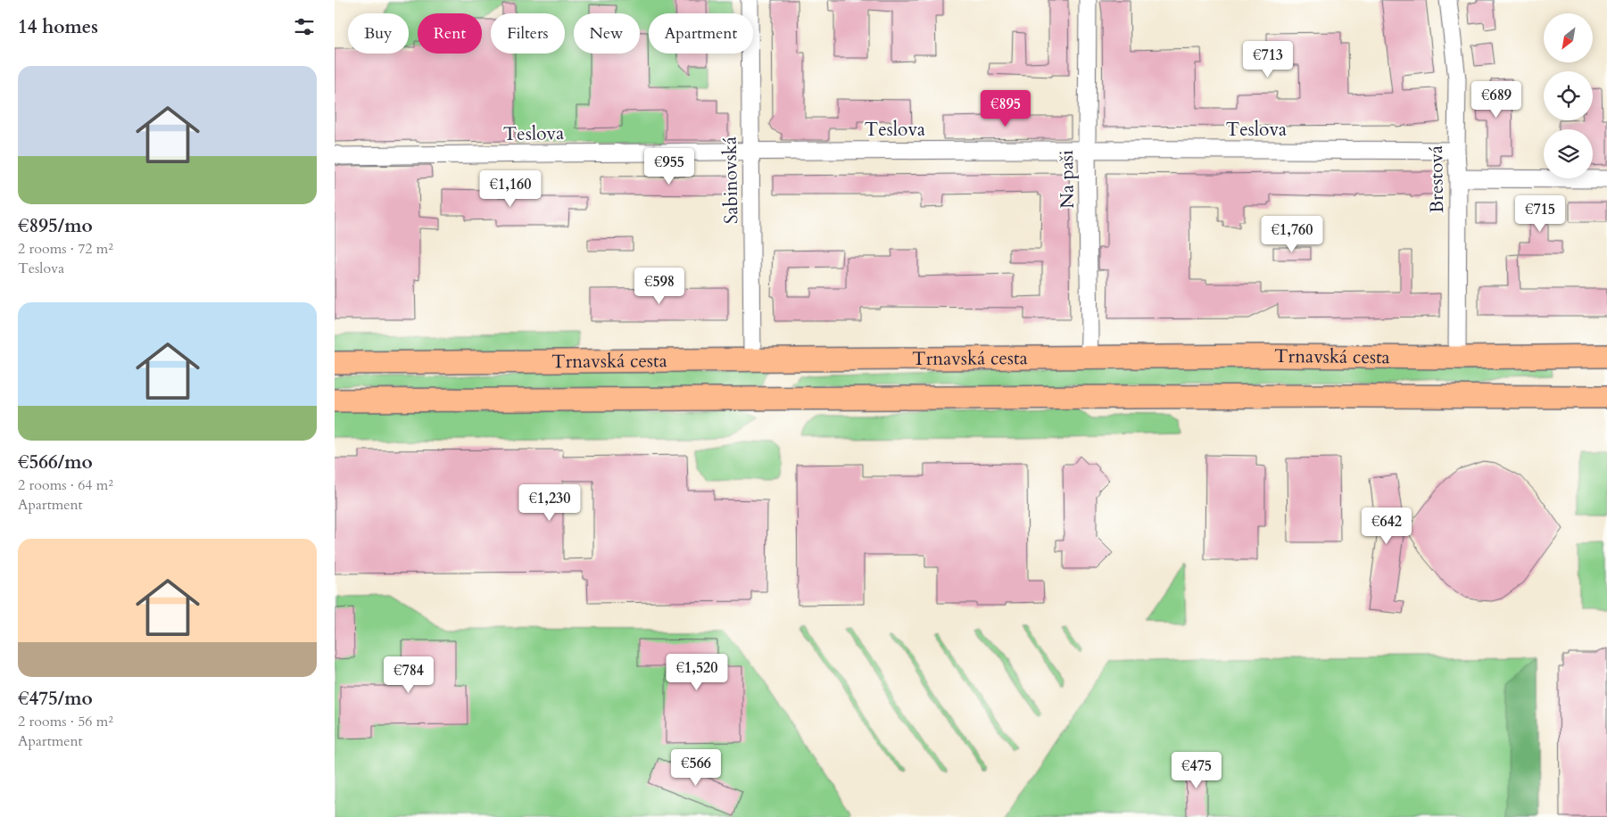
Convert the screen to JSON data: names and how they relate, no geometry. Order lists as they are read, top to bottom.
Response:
{
  "streets": {
    "main road": ["Trnavská cesta"],
    "street": [
      "Teslova",
      "Na paši",
      "Brestová",
      "Sabinovská"
    ]
  },
  "crossings": [
    ["Teslova", "Na paši"],
    ["Teslova", "Brestová"],
    ["Teslova", "Sabinovská"],
    ["Na paši", "Trnavská cesta"],
    ["Brestová", "Trnavská cesta"],
    ["Sabinovská", "Trnavská cesta"]
  ],
  "north": "bottom left",
  "page": {
    "heading": "14 homes",
    "chip": [
      "Buy",
      "Rent",
      "Filters",
      "New",
      "Apartment"
    ],
    "price": [
      "€713",
      "€689",
      "€895",
      "€955",
      "€1,160",
      "€715",
      "€1,760",
      "€598",
      "€1,230",
      "€642",
      "€1,520",
      "€784",
      "€566",
      "€475"
    ],
    "list": [
      {
        "name": "€895/mo",
        "note": "2 rooms · 72 m² · Teslova"
      },
      {
        "name": "€566/mo",
        "note": "2 rooms · 64 m² · Apartment"
      },
      {
        "name": "€475/mo",
        "note": "2 rooms · 56 m² · Apartment"
      }
    ]
  }
}
